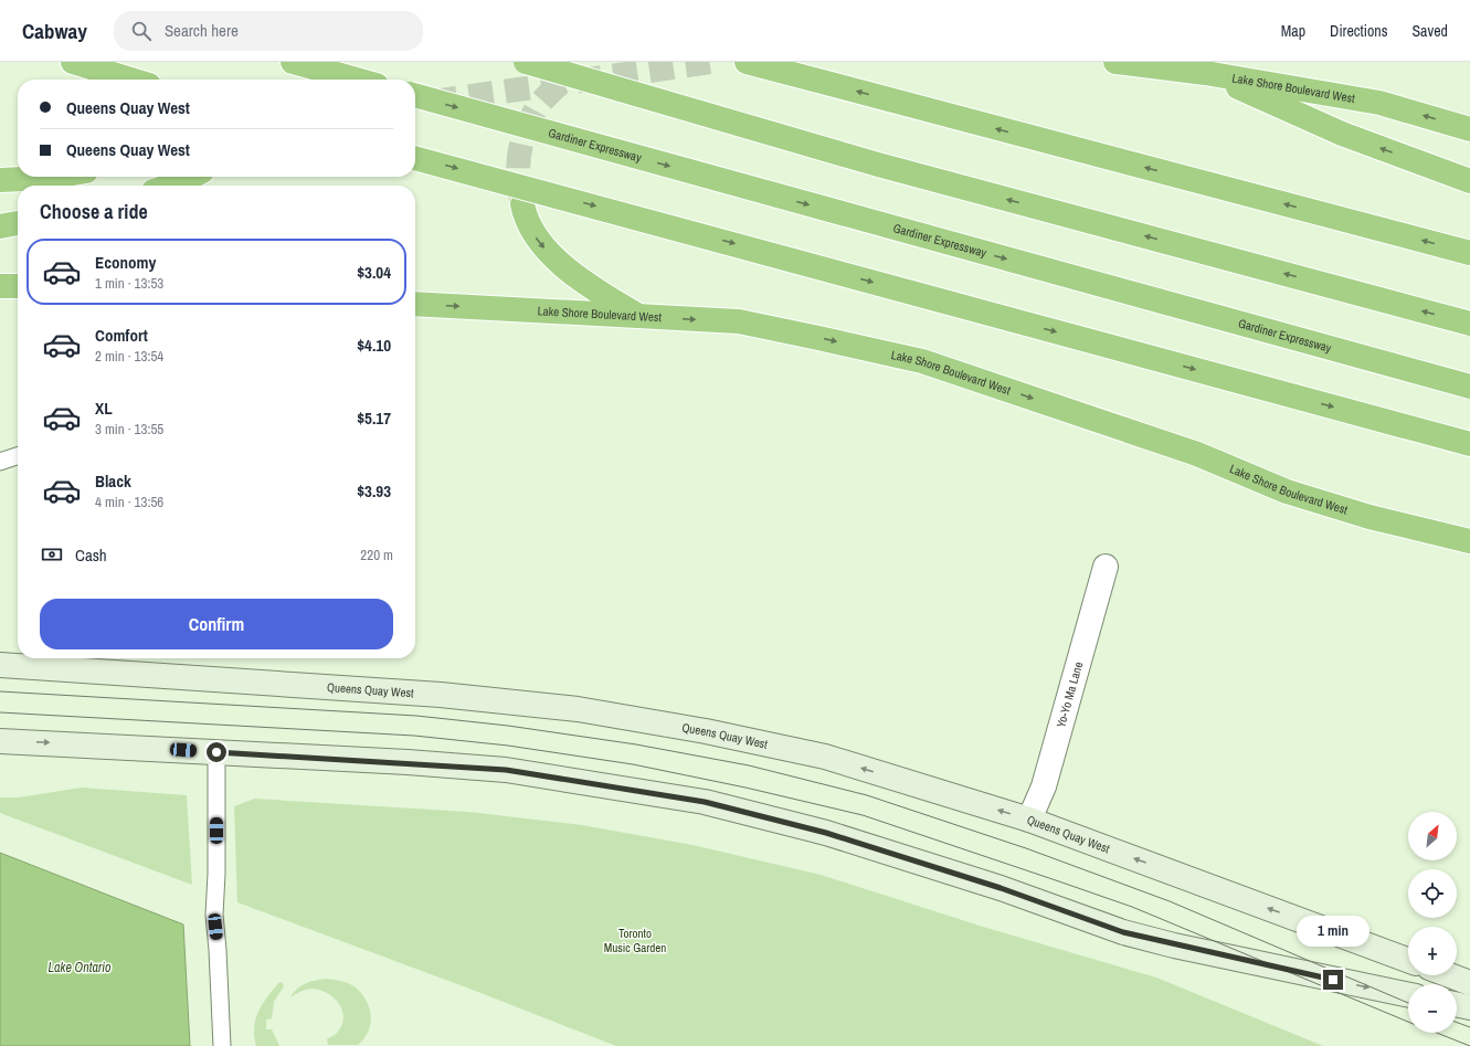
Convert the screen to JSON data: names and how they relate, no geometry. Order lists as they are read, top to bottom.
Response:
{
  "streets": {
    "highway": ["Lake Shore Boulevard West", "Gardiner Expressway"],
    "street": ["Queens Quay West", "Yo-Yo Ma Lane"]
  },
  "crossings": [
    ["Queens Quay West", "Yo-Yo Ma Lane"]
  ],
  "water": ["Lake Ontario"],
  "parks": ["Toronto Music Garden"],
  "north": "top right",
  "page": {
    "header": "Cabway",
    "search": "Search here",
    "nav": ["Map", "Directions", "Saved"],
    "banner": ["Queens Quay West", "Queens Quay West"],
    "heading": "Choose a ride",
    "list": [
      {
        "name": "Economy",
        "note": "1 min · 13:53",
        "value": "$3.04"
      },
      {
        "name": "Comfort",
        "note": "2 min · 13:54",
        "value": "$4.10"
      },
      {
        "name": "XL",
        "note": "3 min · 13:55",
        "value": "$5.17"
      },
      {
        "name": "Black",
        "note": "4 min · 13:56",
        "value": "$3.93"
      }
    ],
    "pay": ["Cash", "220 m"],
    "buttons": "Confirm",
    "map_buttons": ["+", "−"],
    "bubble": "1 min"
  }
}
